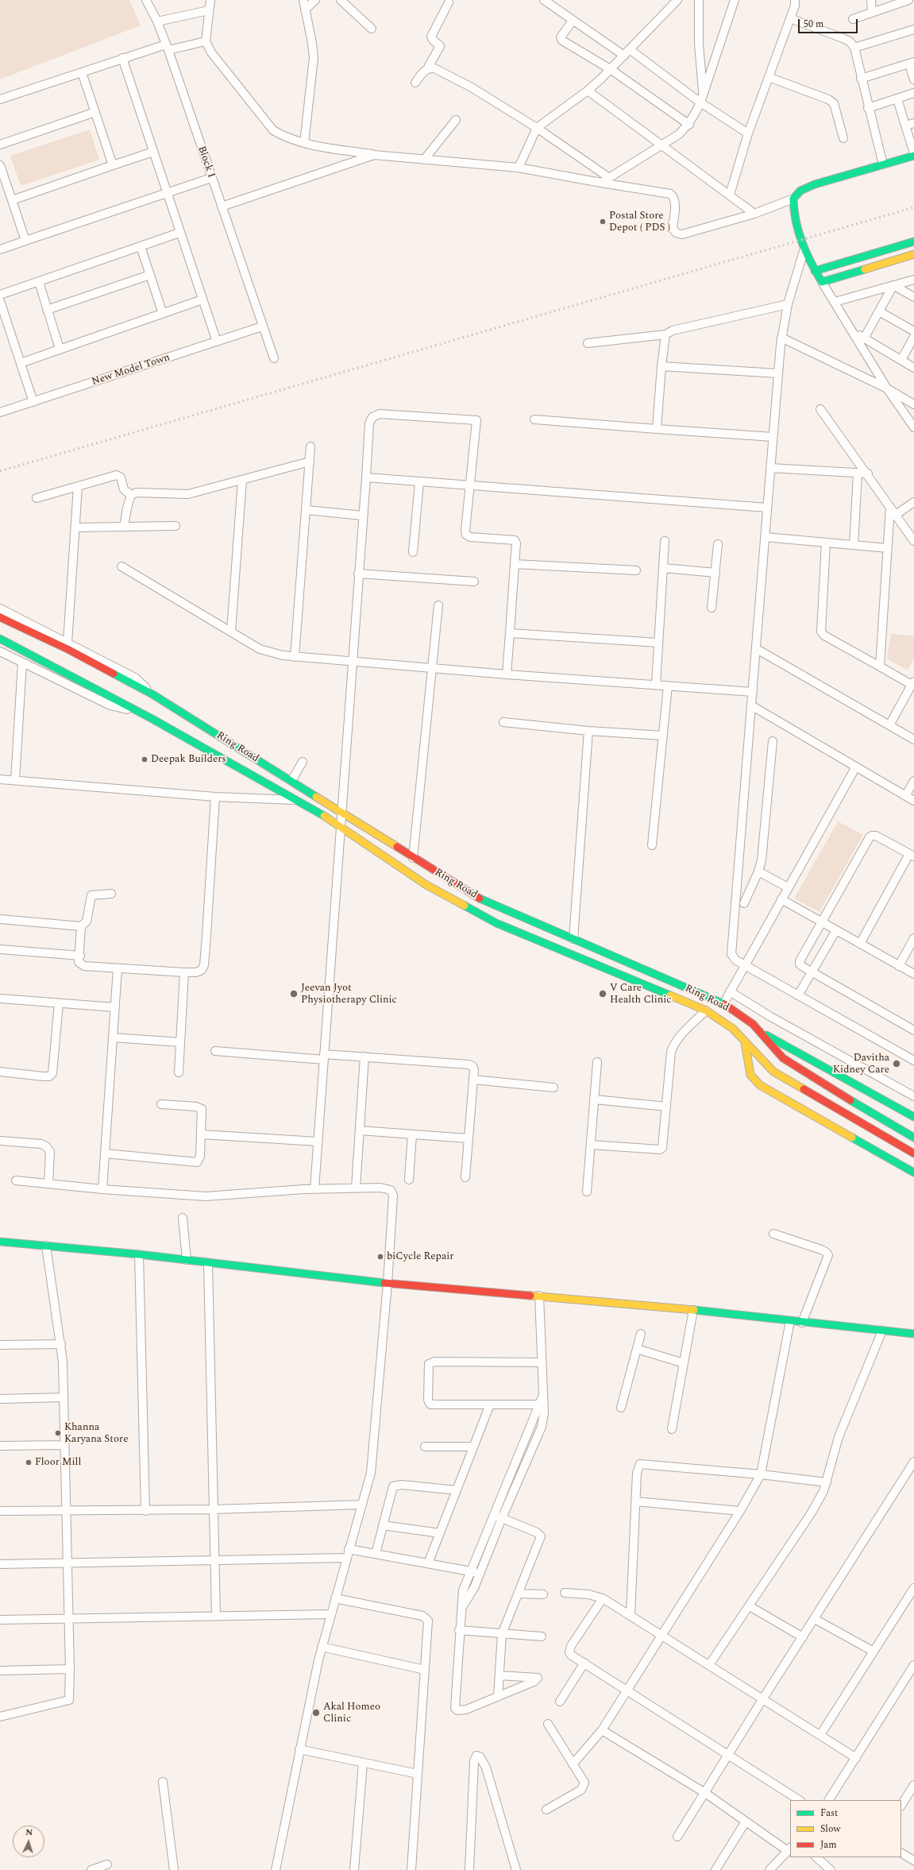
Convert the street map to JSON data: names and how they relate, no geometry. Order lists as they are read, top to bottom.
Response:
{
  "streets": {
    "street": ["Block I", "New Model Town", "Ring Road"]
  },
  "crossings": [
    ["Block I", "New Model Town"]
  ],
  "places": [
    "Postal Store Depot ( PDS )",
    "Deepak Builders",
    "Jeevan Jyot Physiotherapy Clinic",
    "V Care Health Clinic",
    "Davitha Kidney Care",
    "biCycle Repair",
    "Khanna Karyana Store",
    "Floor Mill",
    "Akal Homeo Clinic"
  ],
  "legend": ["Fast", "Slow", "Jam"],
  "scale_bar": "50 m",
  "north": "top"
}
